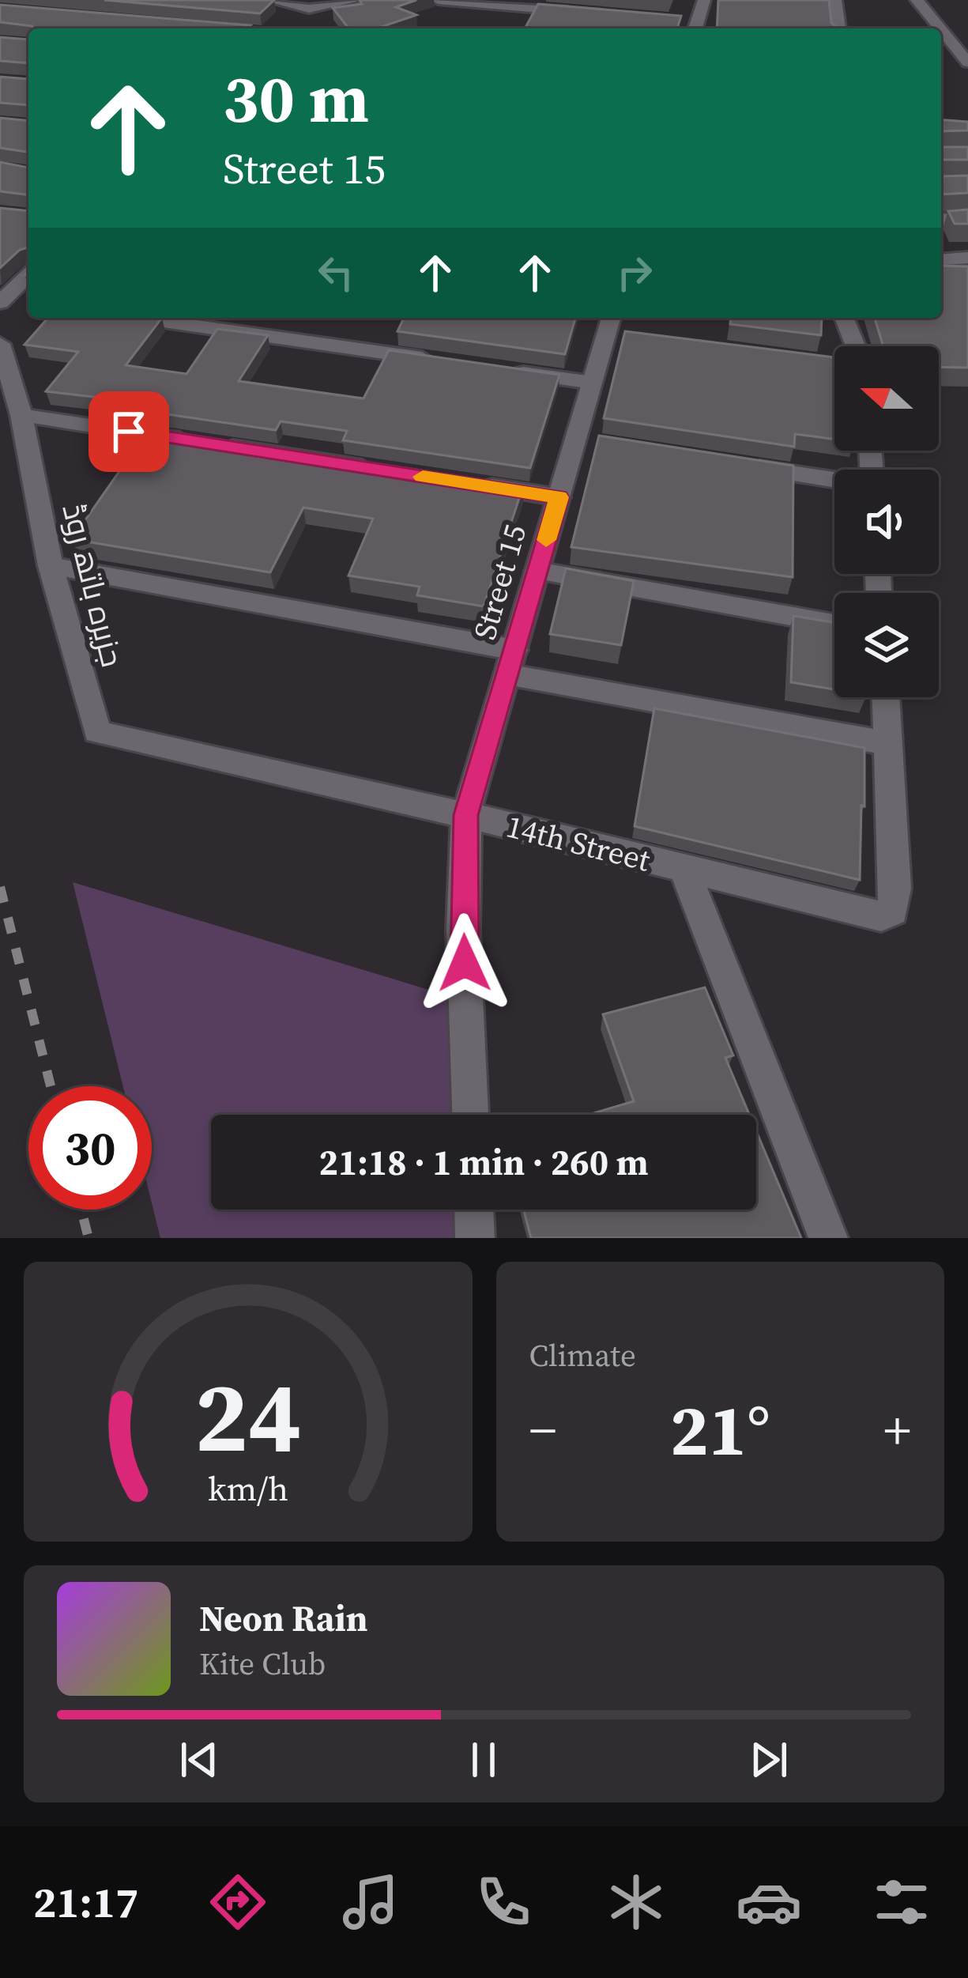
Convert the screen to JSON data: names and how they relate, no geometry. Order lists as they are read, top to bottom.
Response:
{
  "streets": {
    "street": ["Street 15", "جزیرہ باتھ روڈ", "14th Street"]
  },
  "crossings": [
    ["Street 15", "14th Street"],
    ["جزیرہ باتھ روڈ", "14th Street"]
  ],
  "north": "left",
  "page": {
    "turn": ["30 m", "Street 15"],
    "limit": "30",
    "trip": "21:18 · 1 min · 260 m",
    "tile": "Climate",
    "heat": ["−", "21°", "+"],
    "song": ["Neon Rain", "Kite Club"],
    "tabs": "21:17",
    "gauge": ["24", "km/h"]
  }
}
